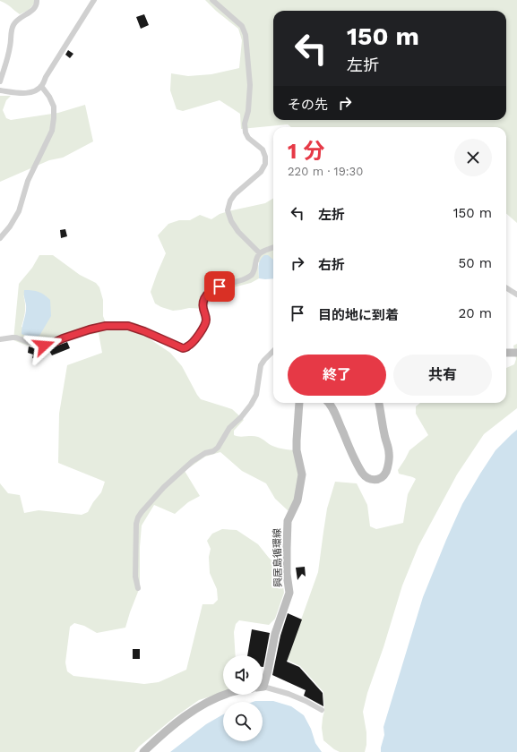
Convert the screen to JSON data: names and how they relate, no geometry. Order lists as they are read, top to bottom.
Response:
{
  "streets": {
    "main road": ["興居島循環線"]
  },
  "page": {
    "turn": ["150 m", "左折"],
    "then": "その先",
    "heading": ["1 分", "220 m · 19:30"],
    "list": [
      {
        "name": "左折",
        "value": "150 m"
      },
      {
        "name": "右折",
        "value": "50 m"
      },
      {
        "name": "目的地に到着",
        "value": "20 m"
      }
    ],
    "buttons": ["終了", "共有"]
  }
}
